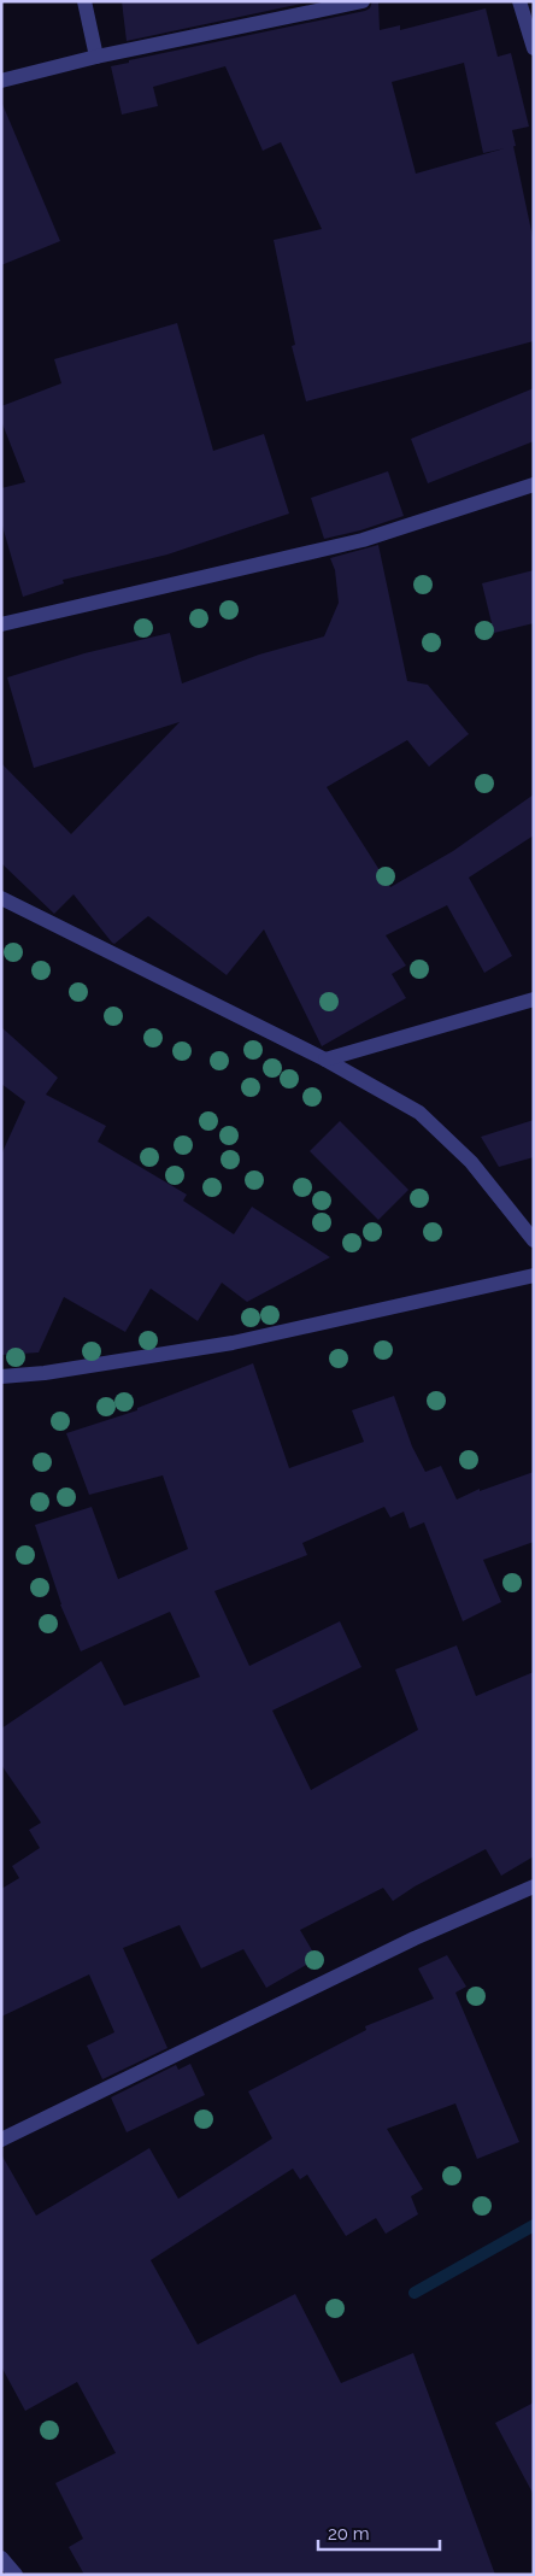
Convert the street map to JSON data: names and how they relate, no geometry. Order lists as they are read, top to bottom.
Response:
{
  "scale_bar": "20 m"
}
